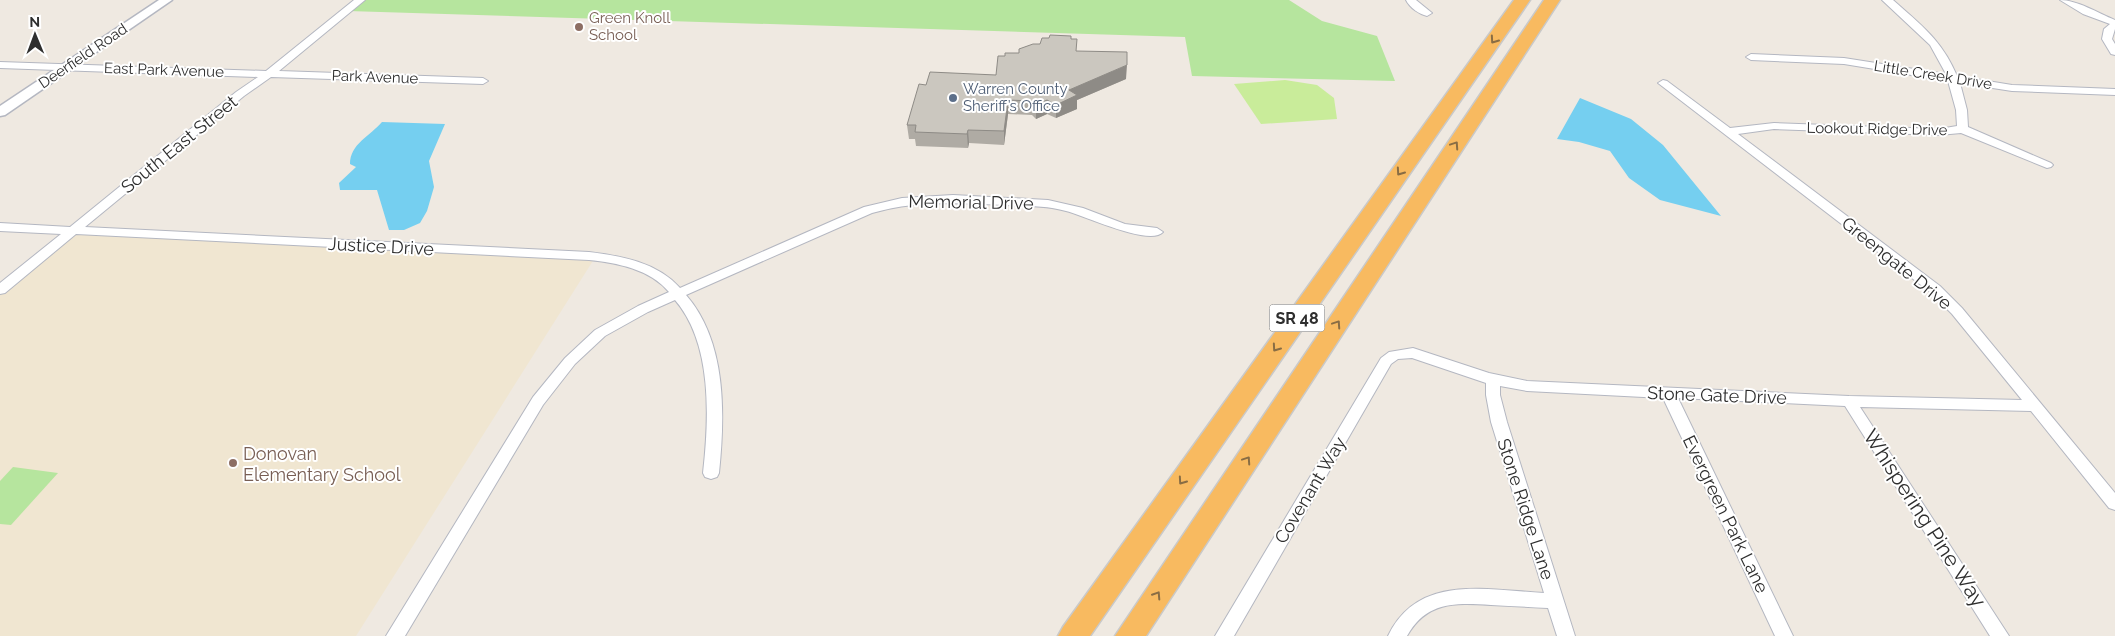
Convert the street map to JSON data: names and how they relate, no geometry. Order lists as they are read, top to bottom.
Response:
{
  "streets": {
    "highway": ["SR 48"],
    "street": [
      "Deerfield Road",
      "East Park Avenue",
      "Little Creek Drive",
      "Park Avenue",
      "Lookout Ridge Drive",
      "South East Street",
      "Memorial Drive",
      "Justice Drive",
      "Greengate Drive",
      "Stone Gate Drive",
      "Covenant Way",
      "Stone Ridge Lane",
      "Evergreen Park Lane",
      "Whispering Pine Way"
    ]
  },
  "crossings": [
    ["Deerfield Road", "East Park Avenue"],
    ["East Park Avenue", "Park Avenue"],
    ["East Park Avenue", "South East Street"],
    ["Little Creek Drive", "Lookout Ridge Drive"],
    ["Park Avenue", "South East Street"],
    ["Lookout Ridge Drive", "Greengate Drive"],
    ["South East Street", "Justice Drive"],
    ["Memorial Drive", "Justice Drive"],
    ["Greengate Drive", "Stone Gate Drive"],
    ["Stone Gate Drive", "Covenant Way"],
    ["Stone Gate Drive", "Stone Ridge Lane"],
    ["Stone Gate Drive", "Evergreen Park Lane"],
    ["Stone Gate Drive", "Whispering Pine Way"]
  ],
  "places": ["Green Knoll School", "Warren County Sheriff’s Office", "Donovan Elementary School"],
  "north": "top"
}
